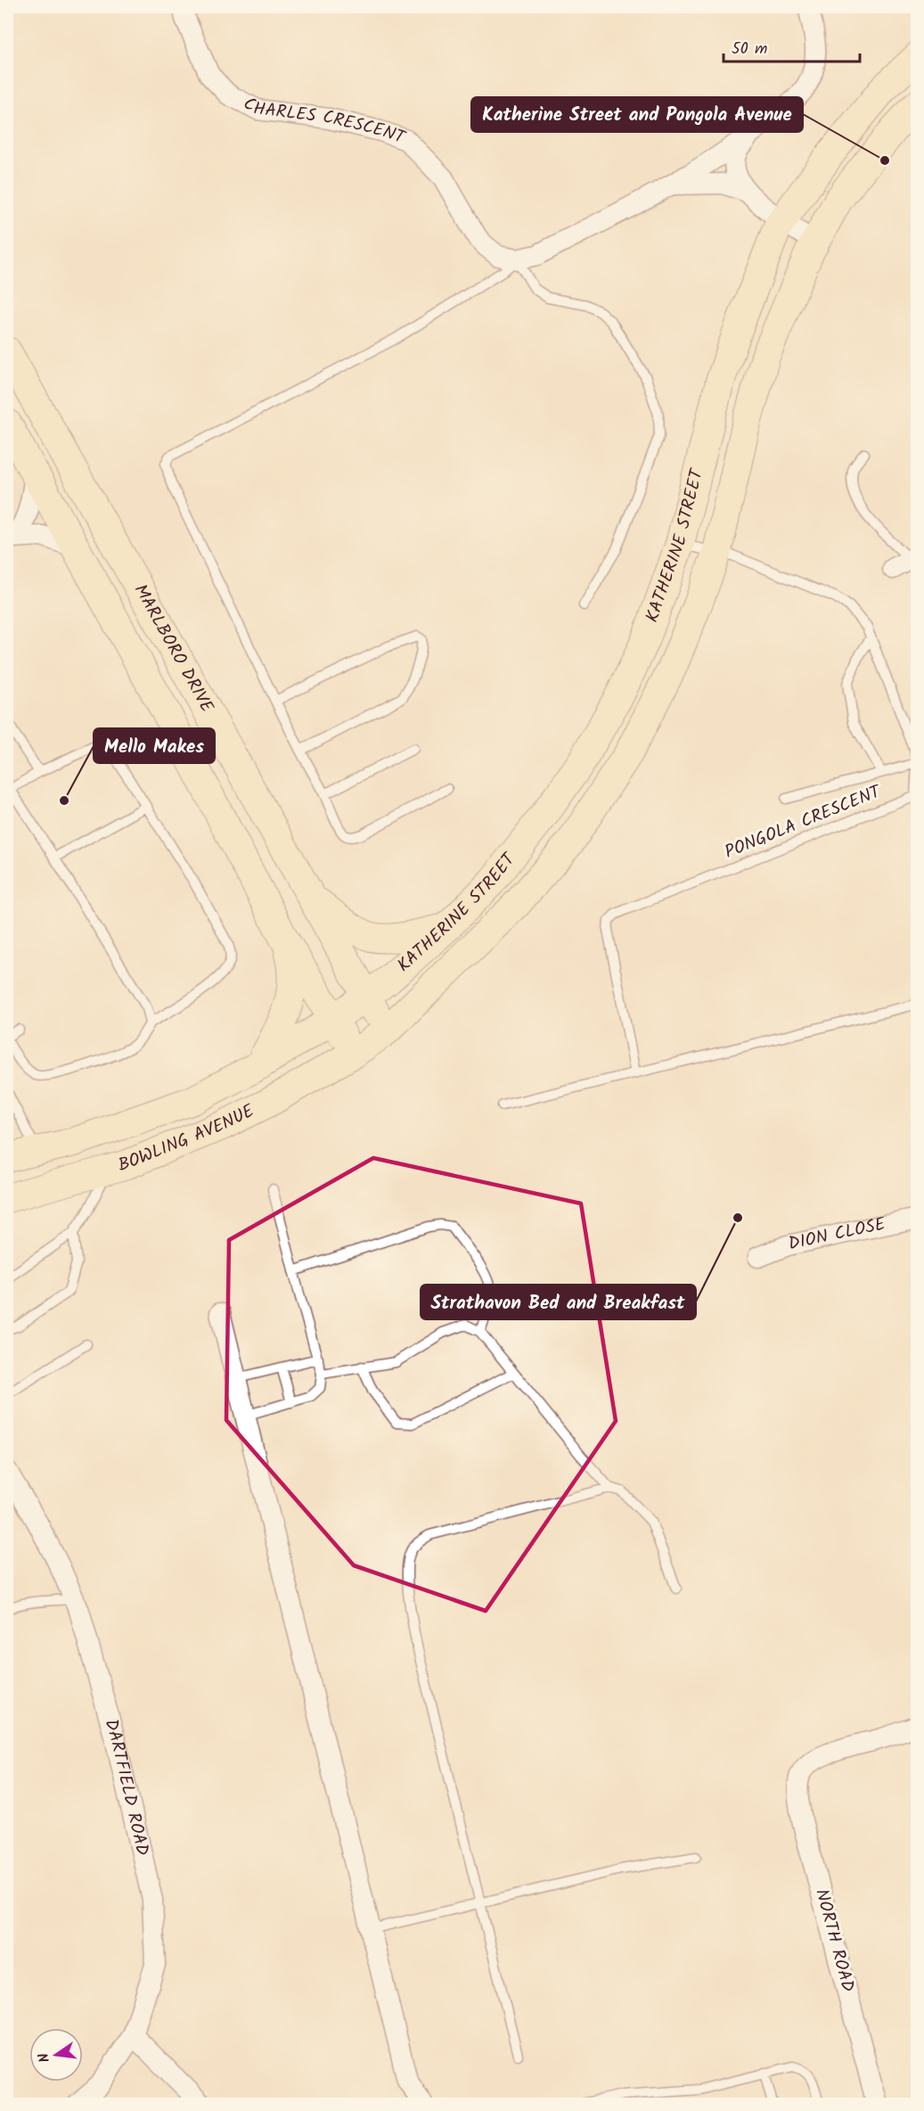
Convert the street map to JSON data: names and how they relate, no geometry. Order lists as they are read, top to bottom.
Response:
{
  "streets": {
    "main road": ["KATHERINE STREET", "MARLBORO DRIVE", "BOWLING AVENUE"],
    "street": [
      "CHARLES CRESCENT",
      "DION CLOSE",
      "DARTFIELD ROAD",
      "NORTH ROAD"
    ],
    "lane": ["PONGOLA CRESCENT"]
  },
  "crossings": [
    ["KATHERINE STREET", "MARLBORO DRIVE"],
    ["KATHERINE STREET", "PONGOLA CRESCENT"],
    ["KATHERINE STREET", "BOWLING AVENUE"],
    ["MARLBORO DRIVE", "BOWLING AVENUE"]
  ],
  "places": ["Katherine Street and Pongola Avenue", "Mello Makes", "Strathavon Bed and Breakfast"],
  "scale_bar": "50 m",
  "north": "left"
}
